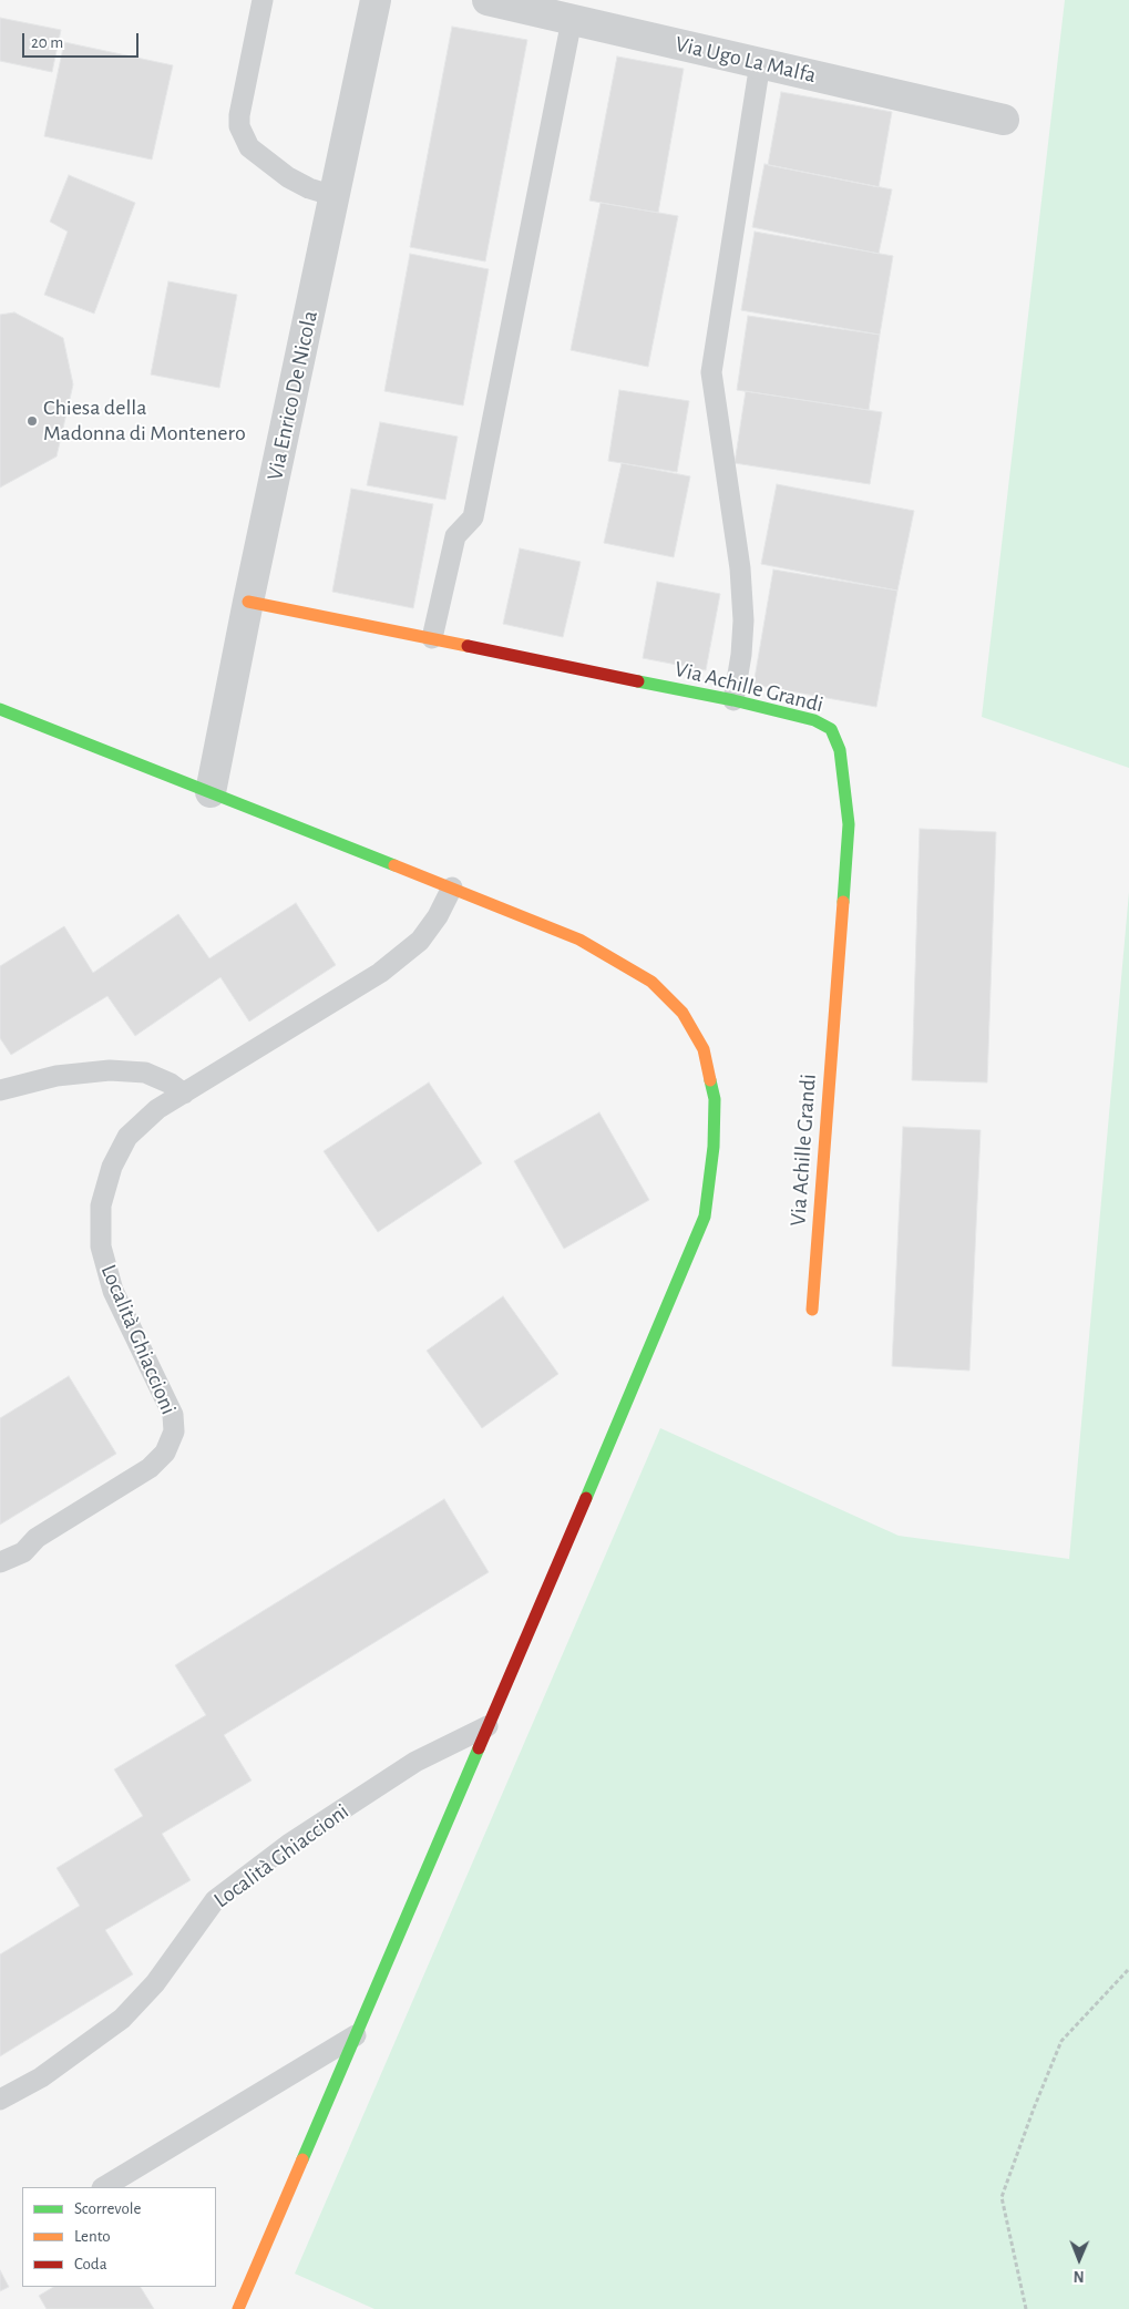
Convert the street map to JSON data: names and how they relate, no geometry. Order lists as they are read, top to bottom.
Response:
{
  "streets": {
    "street": ["Via Ugo La Malfa", "Via Enrico De Nicola", "Via Achille Grandi"],
    "lane": ["Località Ghiaccioni"]
  },
  "crossings": [
    ["Via Enrico De Nicola", "Via Achille Grandi"]
  ],
  "places": ["Chiesa della Madonna di Montenero"],
  "legend": ["Scorrevole", "Lento", "Coda"],
  "scale_bar": "20 m",
  "north": "bottom"
}
